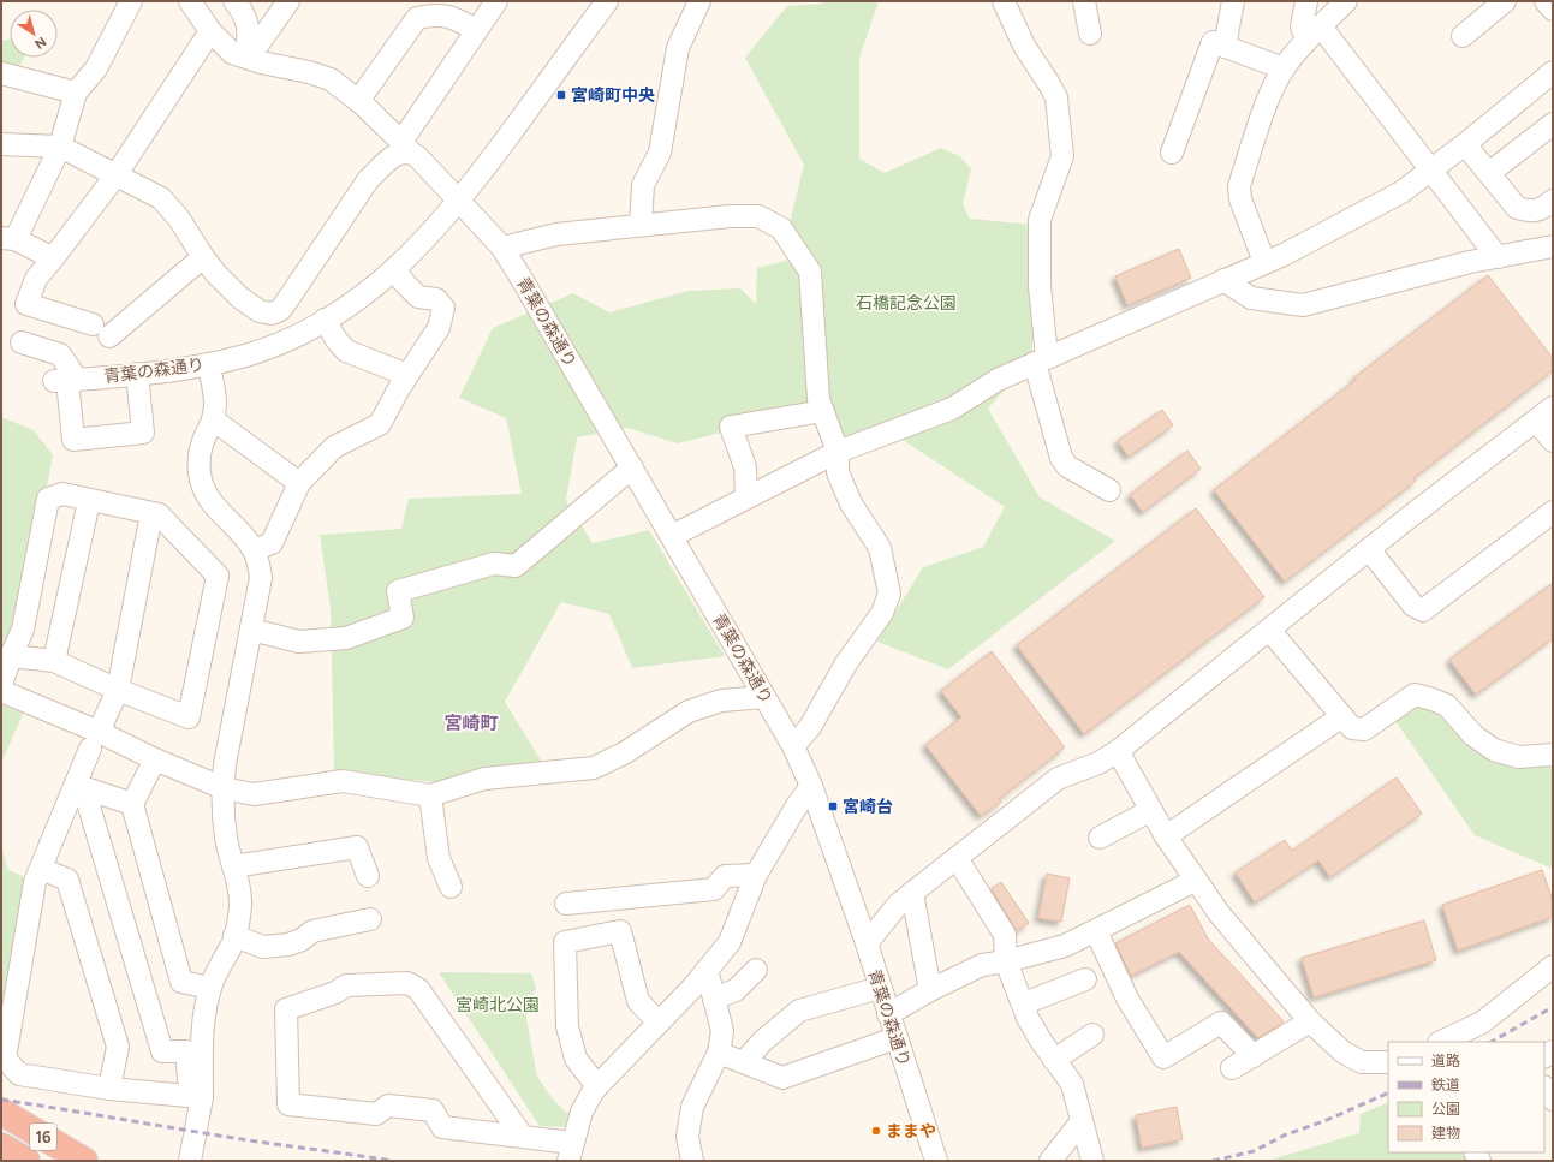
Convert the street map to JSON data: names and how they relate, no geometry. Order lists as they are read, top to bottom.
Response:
{
  "streets": {
    "highway": ["16"],
    "street": ["青葉の森通り"]
  },
  "districts": ["宮崎町"],
  "parks": ["石橋記念公園", "宮崎北公園"],
  "places": {
    "transit": ["宮崎町中央", "宮崎台"],
    "other": ["ままや"]
  },
  "legend": [
    "道路",
    "鉄道",
    "公園",
    "建物"
  ],
  "north": "bottom right"
}
